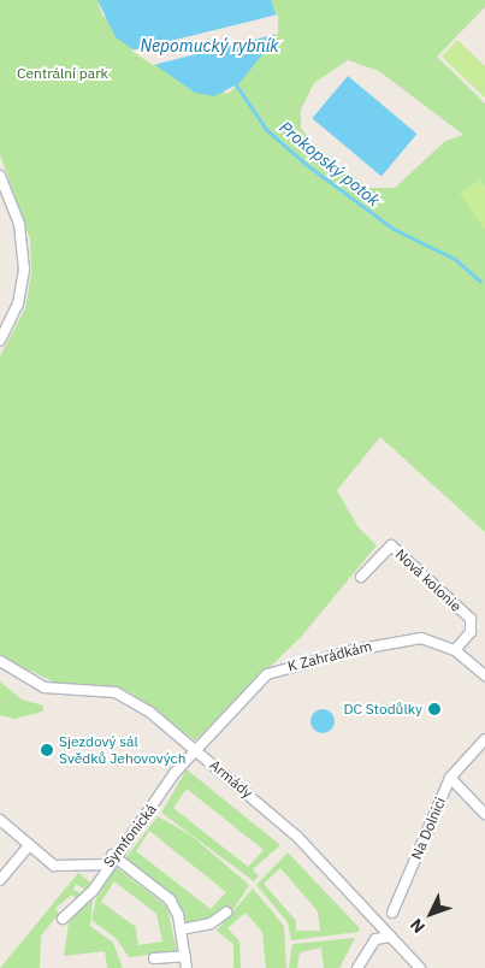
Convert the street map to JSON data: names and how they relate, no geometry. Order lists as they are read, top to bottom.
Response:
{
  "streets": {
    "street": [
      "Nová kolonie",
      "K Zahrádkám",
      "Armády",
      "Na Dolnici",
      "Symfonická"
    ]
  },
  "crossings": [
    ["Nová kolonie", "K Zahrádkám"],
    ["K Zahrádkám", "Armády"],
    ["K Zahrádkám", "Symfonická"],
    ["Armády", "Symfonická"]
  ],
  "water": ["Nepomucký rybník", "Prokopský potok"],
  "parks": ["Centrální park"],
  "places": ["DC Stodůlky", "Sjezdový sál Svědků Jehovových"],
  "north": "bottom left"
}
